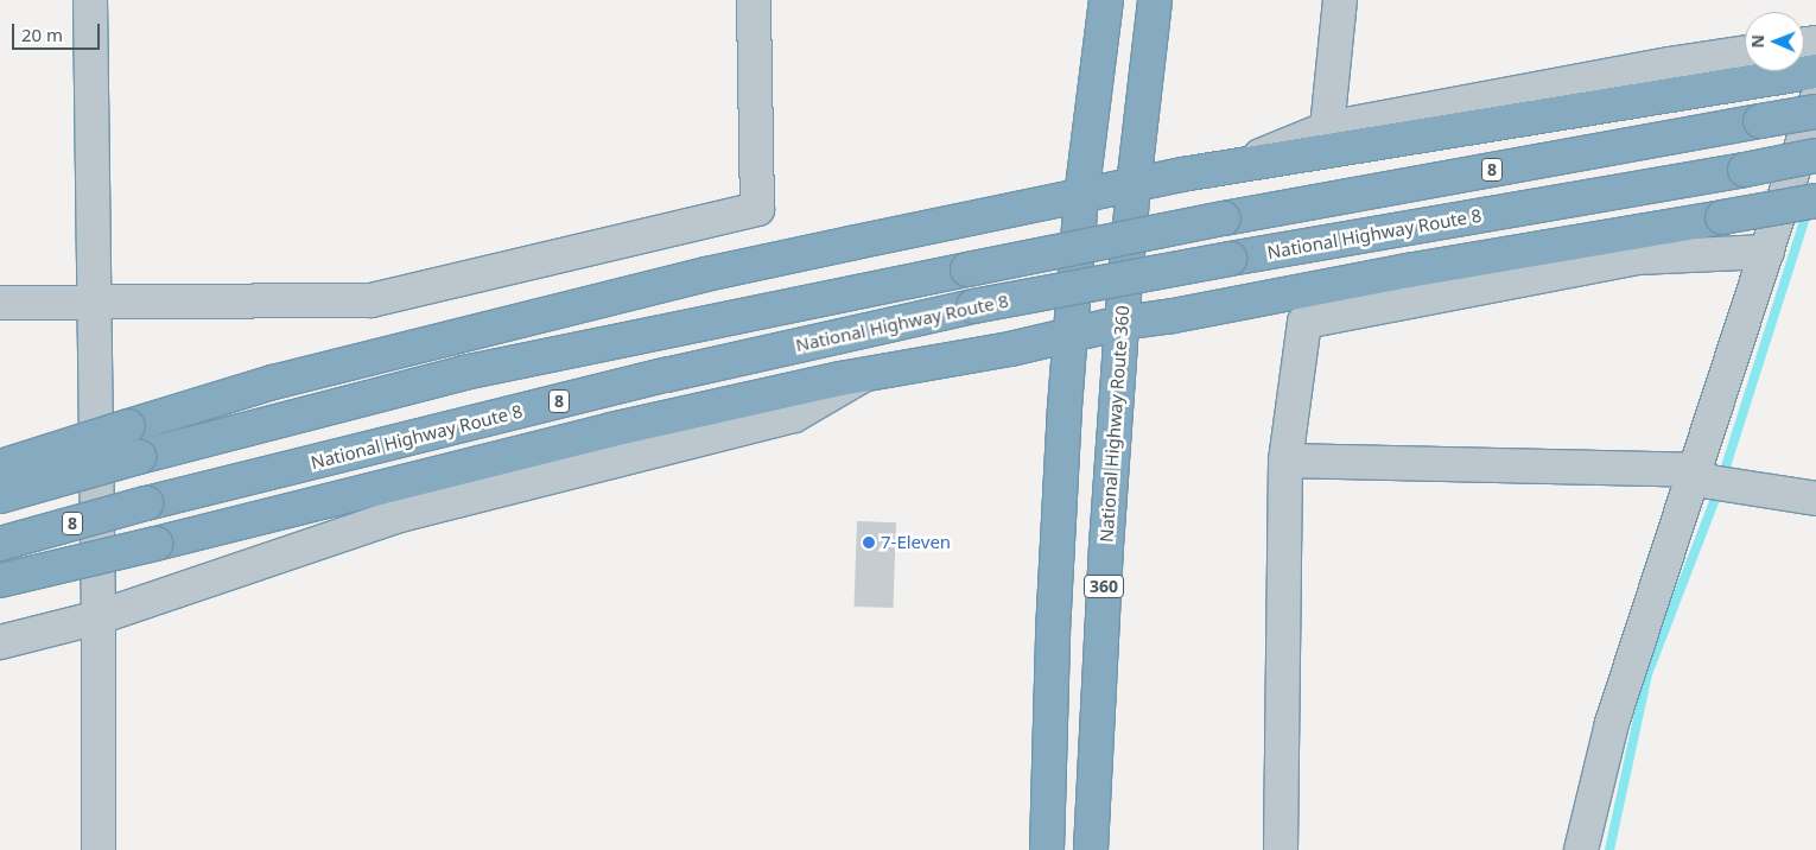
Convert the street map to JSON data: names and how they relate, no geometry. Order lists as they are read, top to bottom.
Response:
{
  "streets": {
    "highway": [
      "8",
      "National Highway Route 8",
      "National Highway Route 360",
      "360"
    ]
  },
  "places": ["7-Eleven"],
  "scale_bar": "20 m",
  "north": "left"
}
